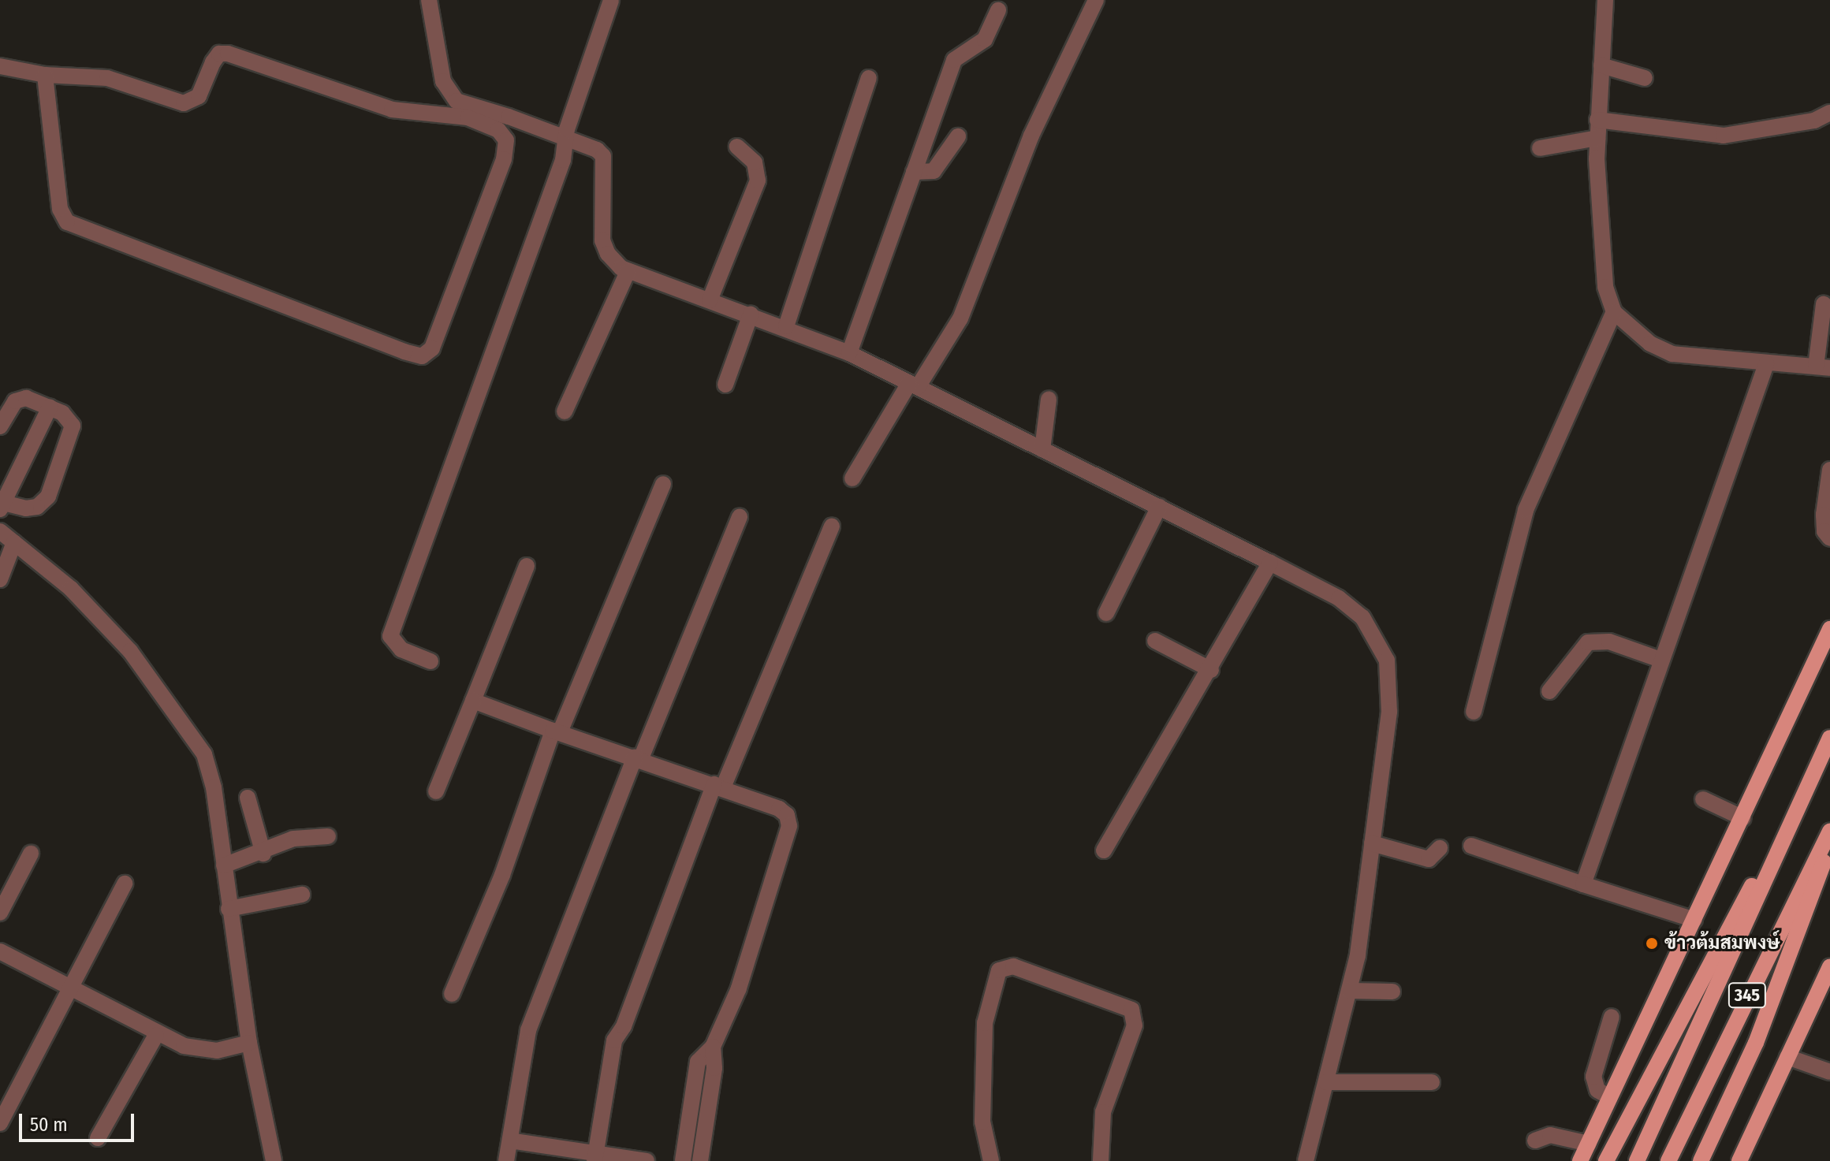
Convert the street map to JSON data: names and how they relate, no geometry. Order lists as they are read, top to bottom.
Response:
{
  "streets": {
    "main road": ["345"]
  },
  "places": ["ข้าวต้มสมพงษ์"],
  "scale_bar": "50 m"
}
